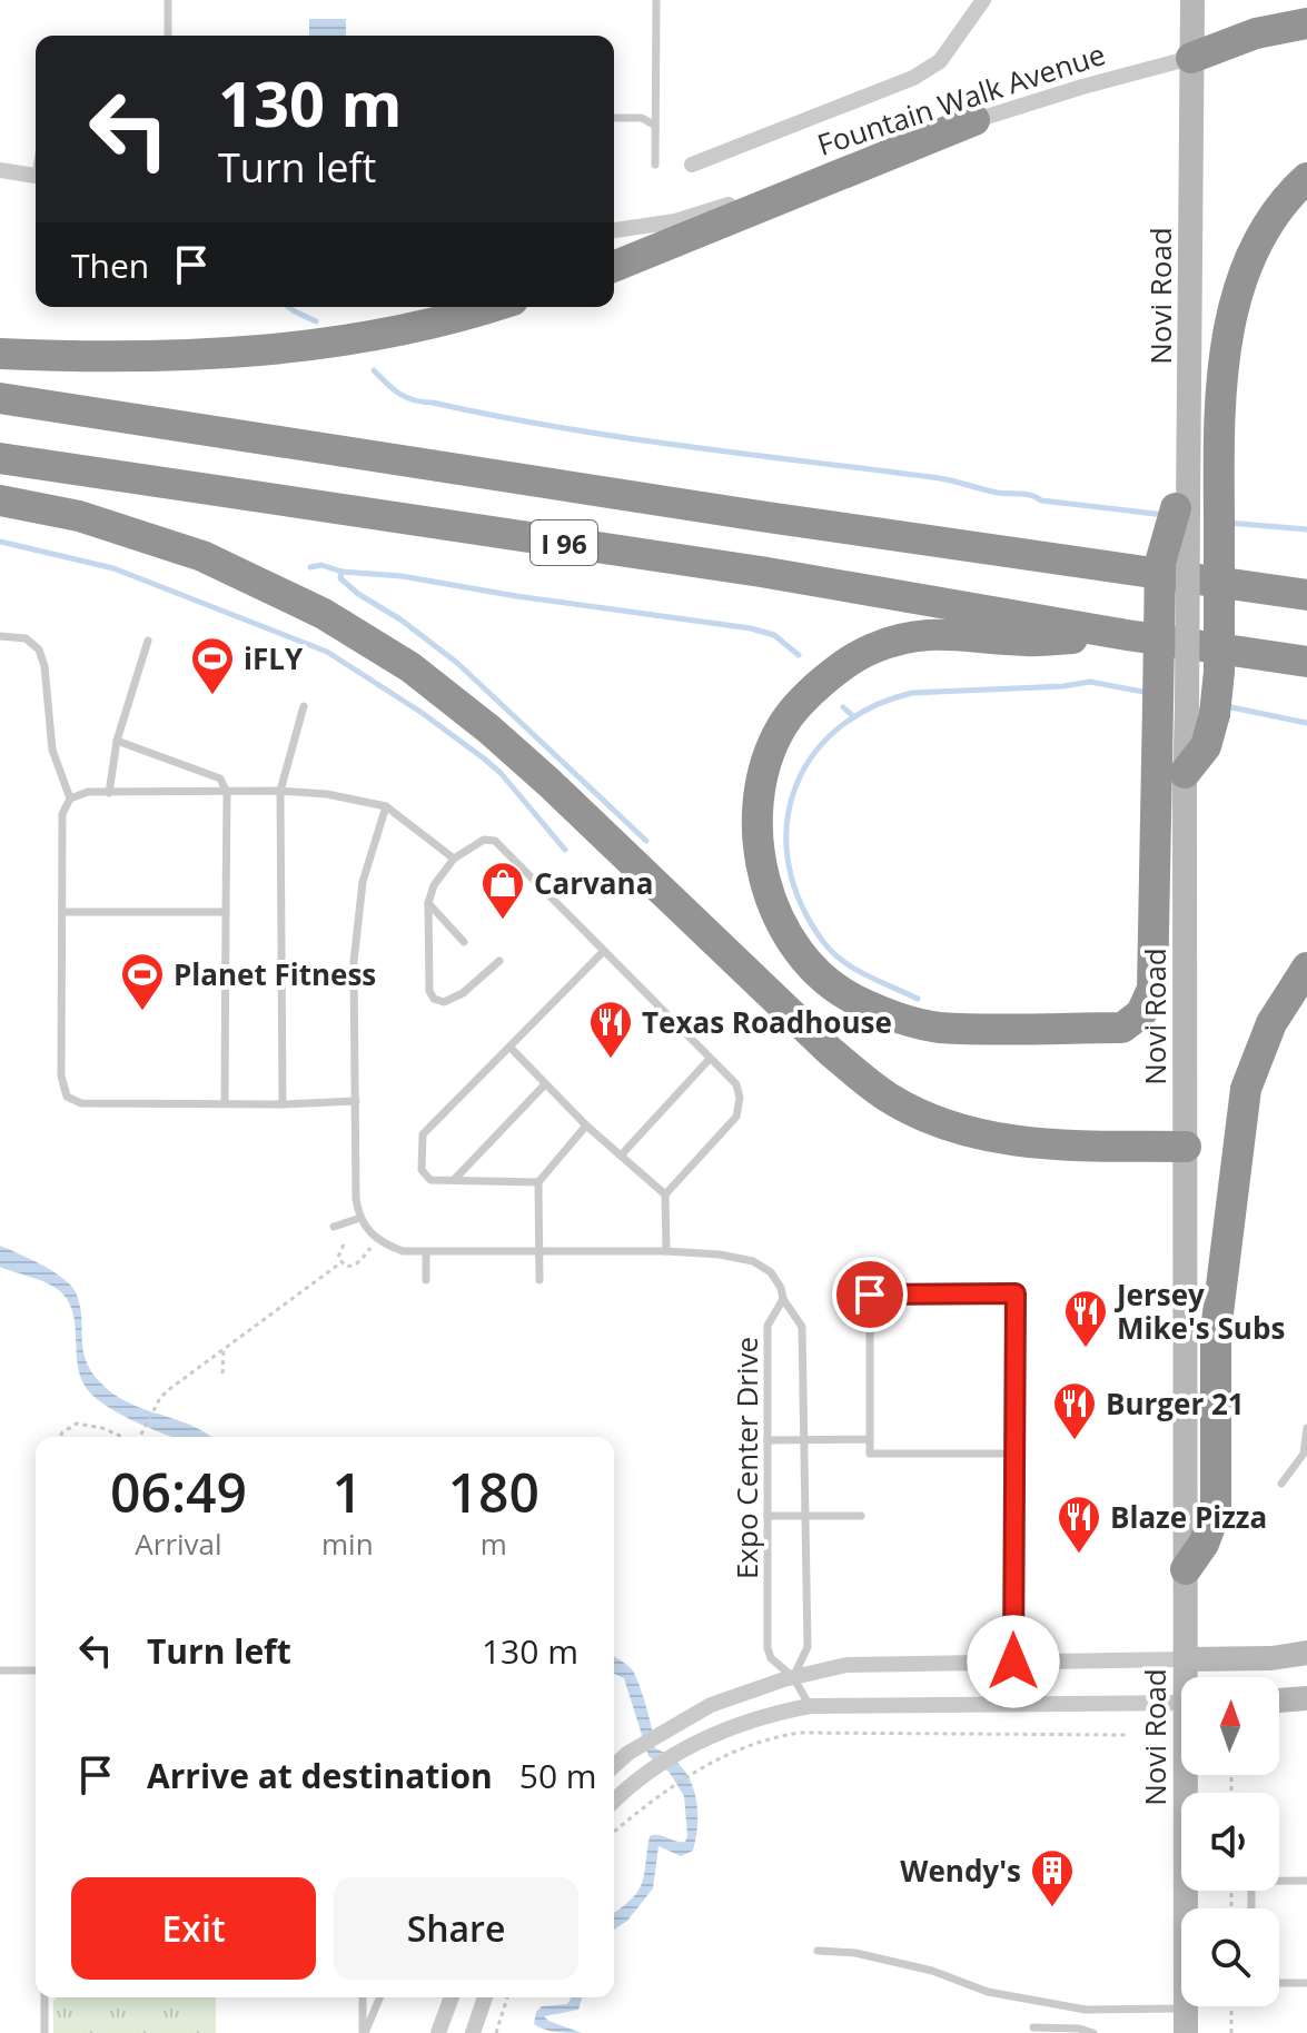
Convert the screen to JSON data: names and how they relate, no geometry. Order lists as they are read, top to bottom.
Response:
{
  "streets": {
    "highway": ["I 96"],
    "main road": ["Novi Road"],
    "street": ["Fountain Walk Avenue"],
    "lane": ["Expo Center Drive"]
  },
  "crossings": [
    ["Fountain Walk Avenue", "Novi Road"]
  ],
  "places": {
    "sports": ["iFLY", "Planet Fitness"],
    "shop": ["Carvana"],
    "restaurant": [
      "Texas Roadhouse",
      "Jersey Mike's Subs",
      "Burger 21",
      "Blaze Pizza"
    ],
    "building": ["Wendy's"]
  },
  "north": "top",
  "page": {
    "turn": ["130 m", "Turn left"],
    "then": "Then",
    "eta": [
      "06:49",
      "Arrival",
      "1",
      "min",
      "180",
      "m"
    ],
    "list": [
      {
        "name": "Turn left",
        "value": "130 m"
      },
      {
        "name": "Arrive at destination",
        "value": "50 m"
      }
    ],
    "buttons": ["Exit", "Share"]
  }
}
